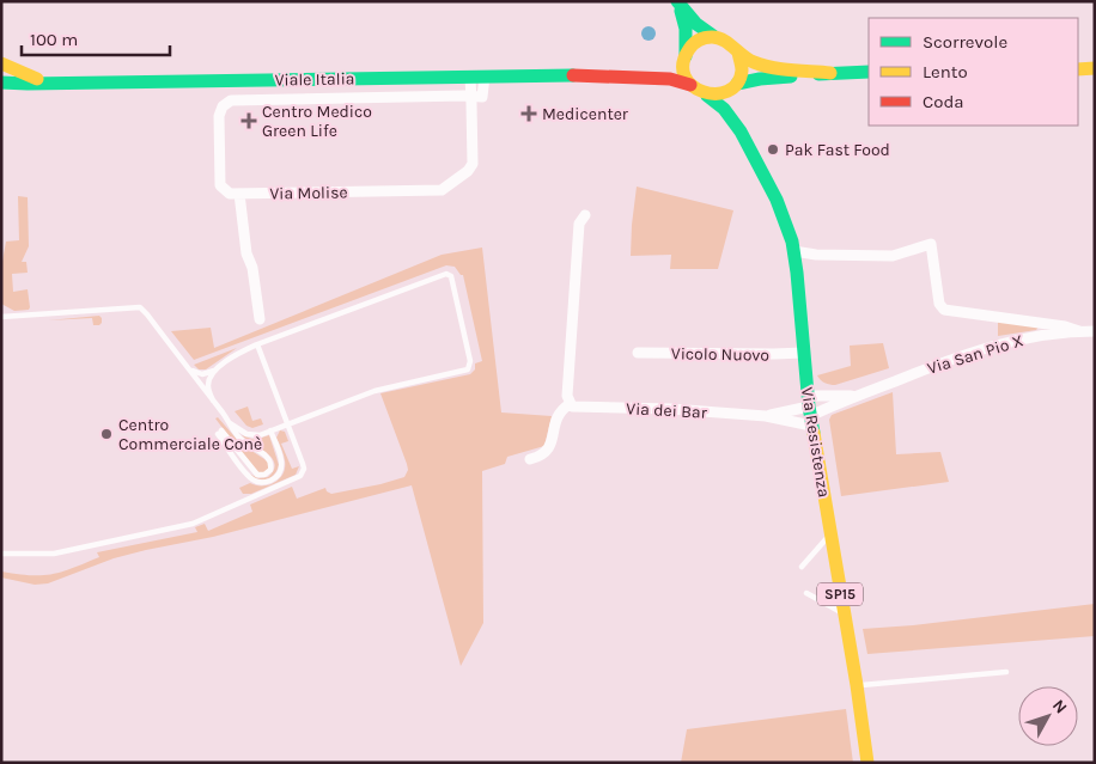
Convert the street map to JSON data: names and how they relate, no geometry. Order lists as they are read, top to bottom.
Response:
{
  "streets": {
    "main road": ["Viale Italia", "Via Resistenza", "SP15"],
    "street": [
      "Via Molise",
      "Vicolo Nuovo",
      "Via San Pio X",
      "Via dei Bar"
    ]
  },
  "crossings": [
    ["Vicolo Nuovo", "Via Resistenza"],
    ["Via San Pio X", "Via dei Bar"],
    ["Via San Pio X", "Via Resistenza"],
    ["Via dei Bar", "Via Resistenza"],
    ["Via Resistenza", "SP15"]
  ],
  "places": {
    "health": ["Medicenter", "Centro Medico Green Life"],
    "other": ["Pak Fast Food", "Centro Commerciale Conè"]
  },
  "legend": ["Scorrevole", "Lento", "Coda"],
  "scale_bar": "100 m",
  "north": "top right"
}
